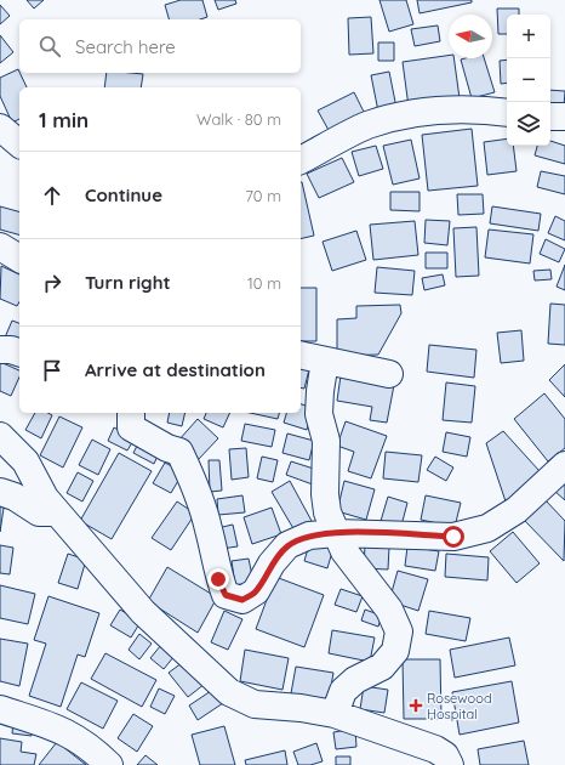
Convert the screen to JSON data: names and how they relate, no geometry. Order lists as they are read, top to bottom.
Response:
{
  "places": {
    "health": ["Rosewood Hospital"]
  },
  "north": "left",
  "page": {
    "map_buttons": ["+", "−"],
    "search": "Search here",
    "heading": ["1 min", "Walk · 80 m"],
    "list": [
      ["Continue", "70 m"],
      ["Turn right", "10 m"],
      "Arrive at destination"
    ]
  }
}
